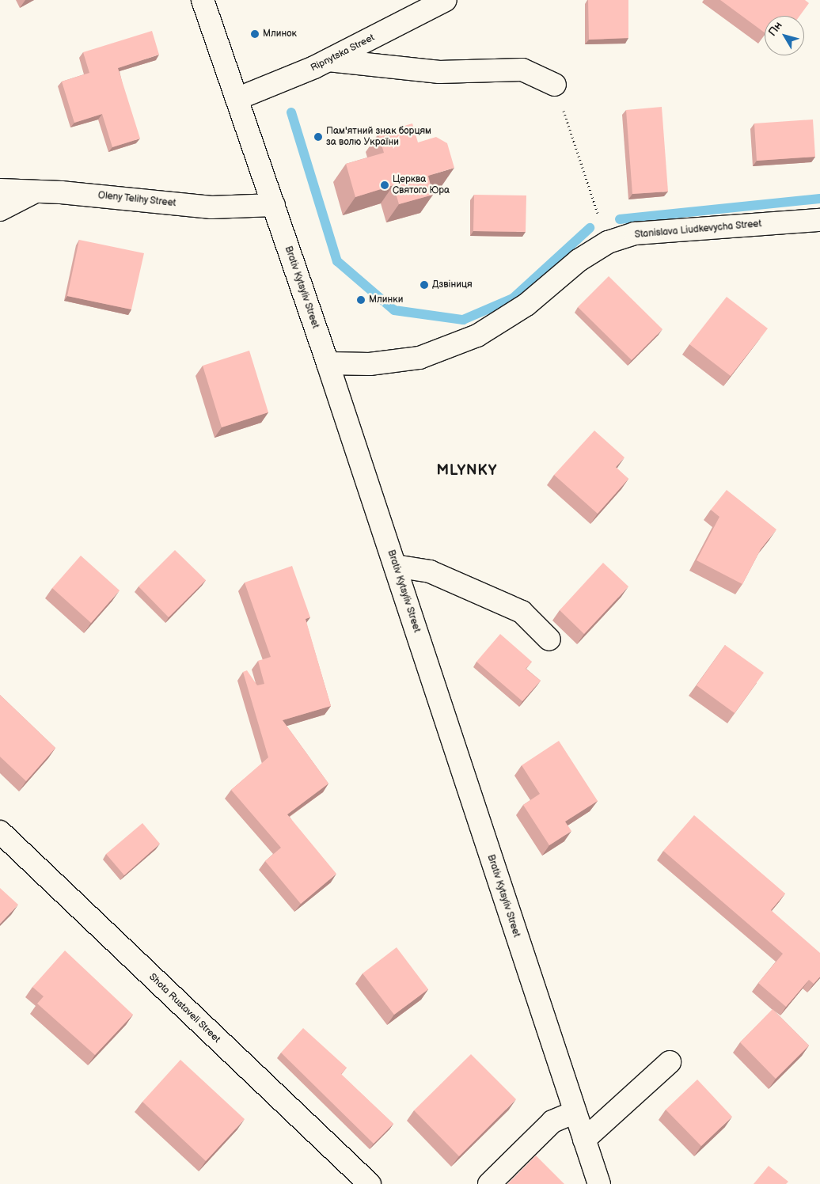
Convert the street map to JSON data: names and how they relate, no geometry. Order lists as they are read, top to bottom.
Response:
{
  "streets": {
    "street": [
      "Ripnytska Street",
      "Oleny Telihy Street",
      "Stanislava Liudkevycha Street",
      "Brativ Kytsyliv Street",
      "Shota Rustaveli Street"
    ]
  },
  "crossings": [
    ["Ripnytska Street", "Brativ Kytsyliv Street"],
    ["Oleny Telihy Street", "Brativ Kytsyliv Street"],
    ["Stanislava Liudkevycha Street", "Brativ Kytsyliv Street"]
  ],
  "districts": ["MLYNKY"],
  "places": [
    "Млинок",
    "Пам'ятний знак борцям за волю України",
    "Церква Святого Юра",
    "Дзвіниця",
    "Млинки"
  ],
  "north": "top left"
}
